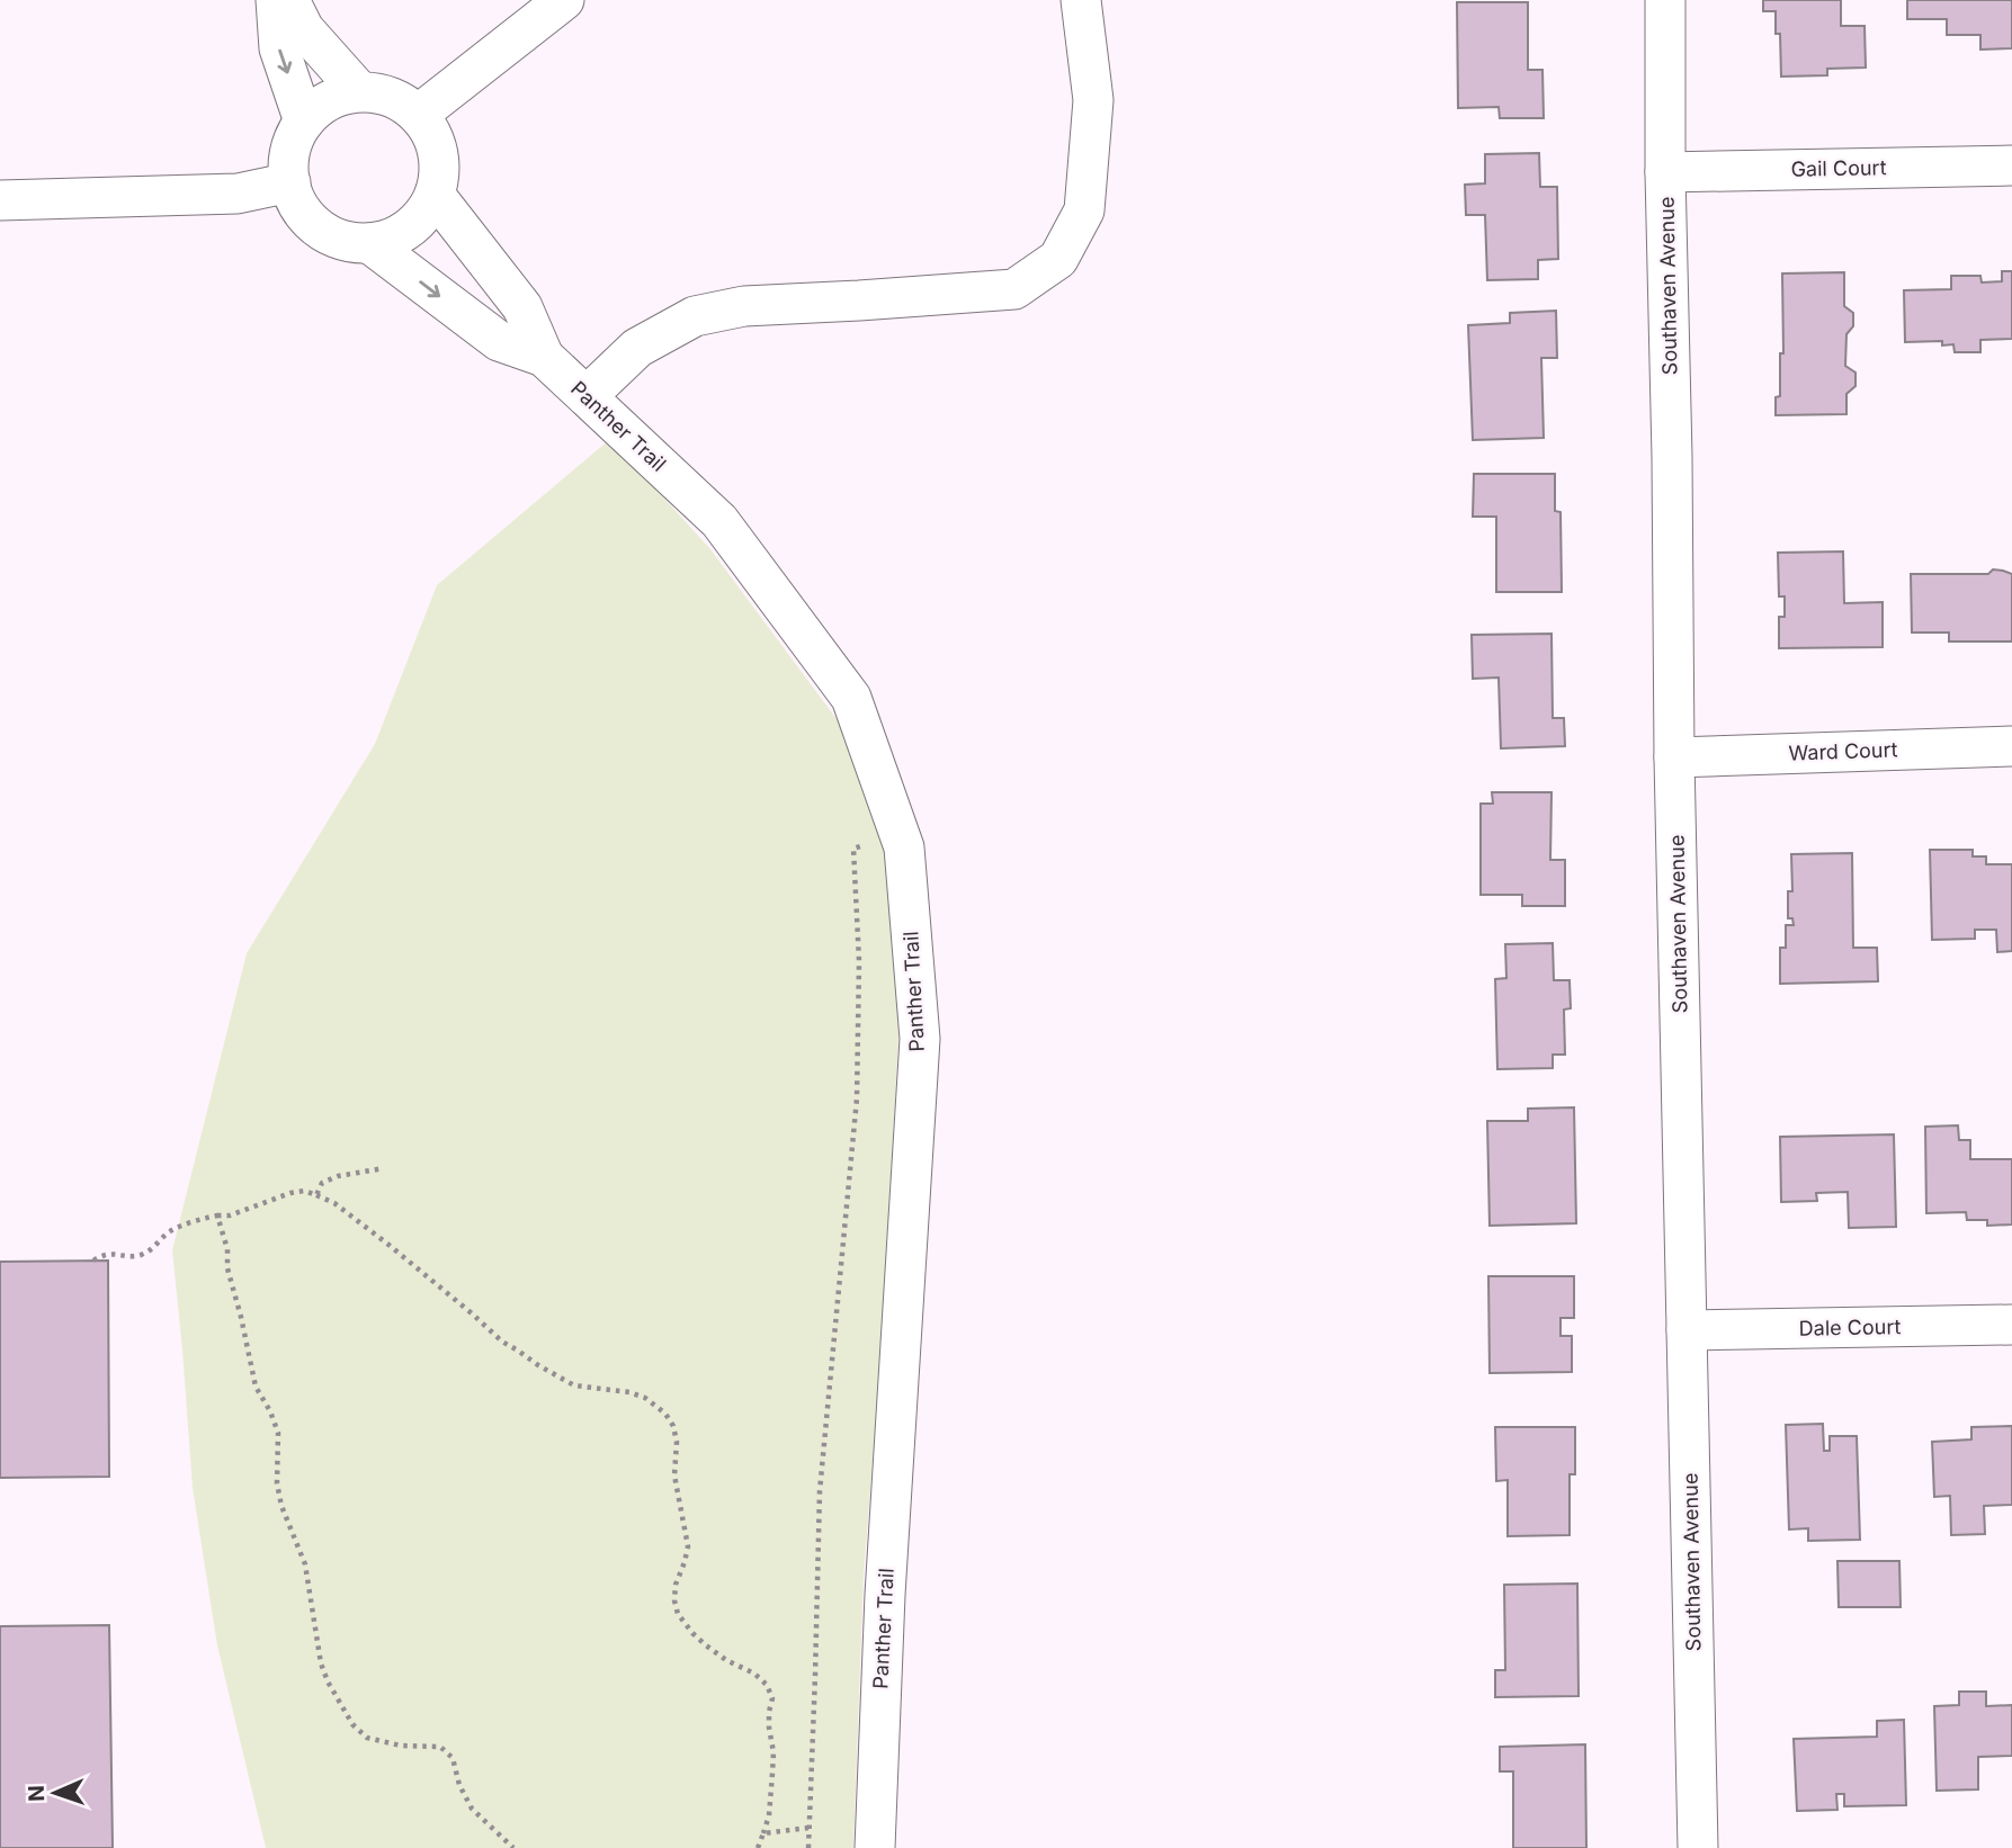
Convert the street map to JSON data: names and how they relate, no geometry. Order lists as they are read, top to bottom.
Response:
{
  "streets": {
    "street": [
      "Gail Court",
      "Southaven Avenue",
      "Panther Trail",
      "Ward Court",
      "Dale Court"
    ]
  },
  "crossings": [
    ["Gail Court", "Southaven Avenue"],
    ["Southaven Avenue", "Ward Court"],
    ["Southaven Avenue", "Dale Court"]
  ],
  "north": "left"
}
